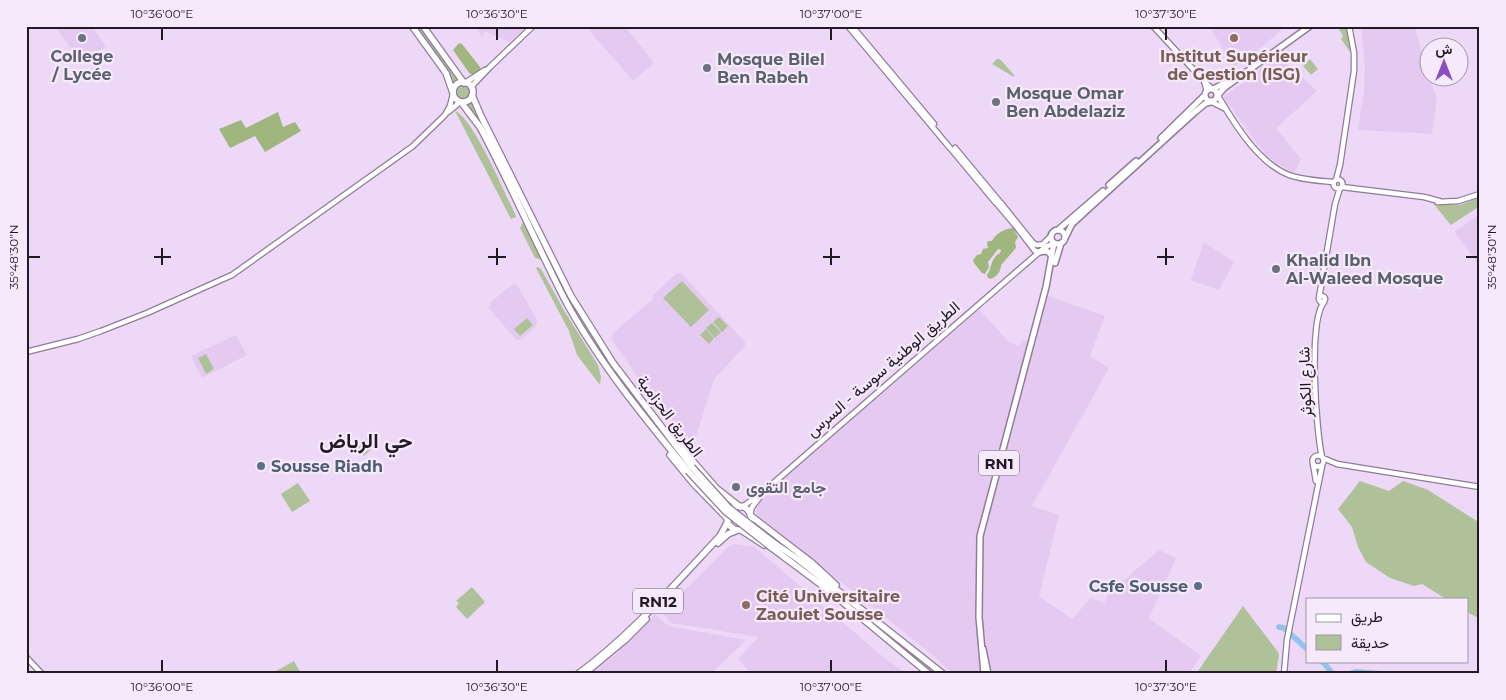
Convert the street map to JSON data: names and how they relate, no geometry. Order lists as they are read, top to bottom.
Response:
{
  "streets": {
    "highway": ["الطريق الحزامية", "RN12"],
    "main road": ["الطريق الوطنية سوسة - السرس", "شارع الكوثر", "RN1"]
  },
  "crossings": [
    ["الطريق الوطنية سوسة - السرس", "RN1"],
    ["الطريق الوطنية سوسة - السرس", "RN12"]
  ],
  "districts": ["حي الرياض"],
  "places": [
    "College / Lycée",
    "Institut Supérieur de Gestion (ISG)",
    "Mosque Bilel Ben Rabeh",
    "Mosque Omar Ben Abdelaziz",
    "Khalid Ibn Al-Waleed Mosque",
    "Sousse Riadh",
    "جامع التقوى",
    "Csfe Sousse",
    "Cité Universitaire Zaouiet Sousse"
  ],
  "legend": ["طريق", "حديقة"],
  "north": "top",
  "coordinates": [
    "10°36'00\"E",
    "10°36'30\"E",
    "10°37'00\"E",
    "10°37'30\"E",
    "35°48'30\"N"
  ]
}
